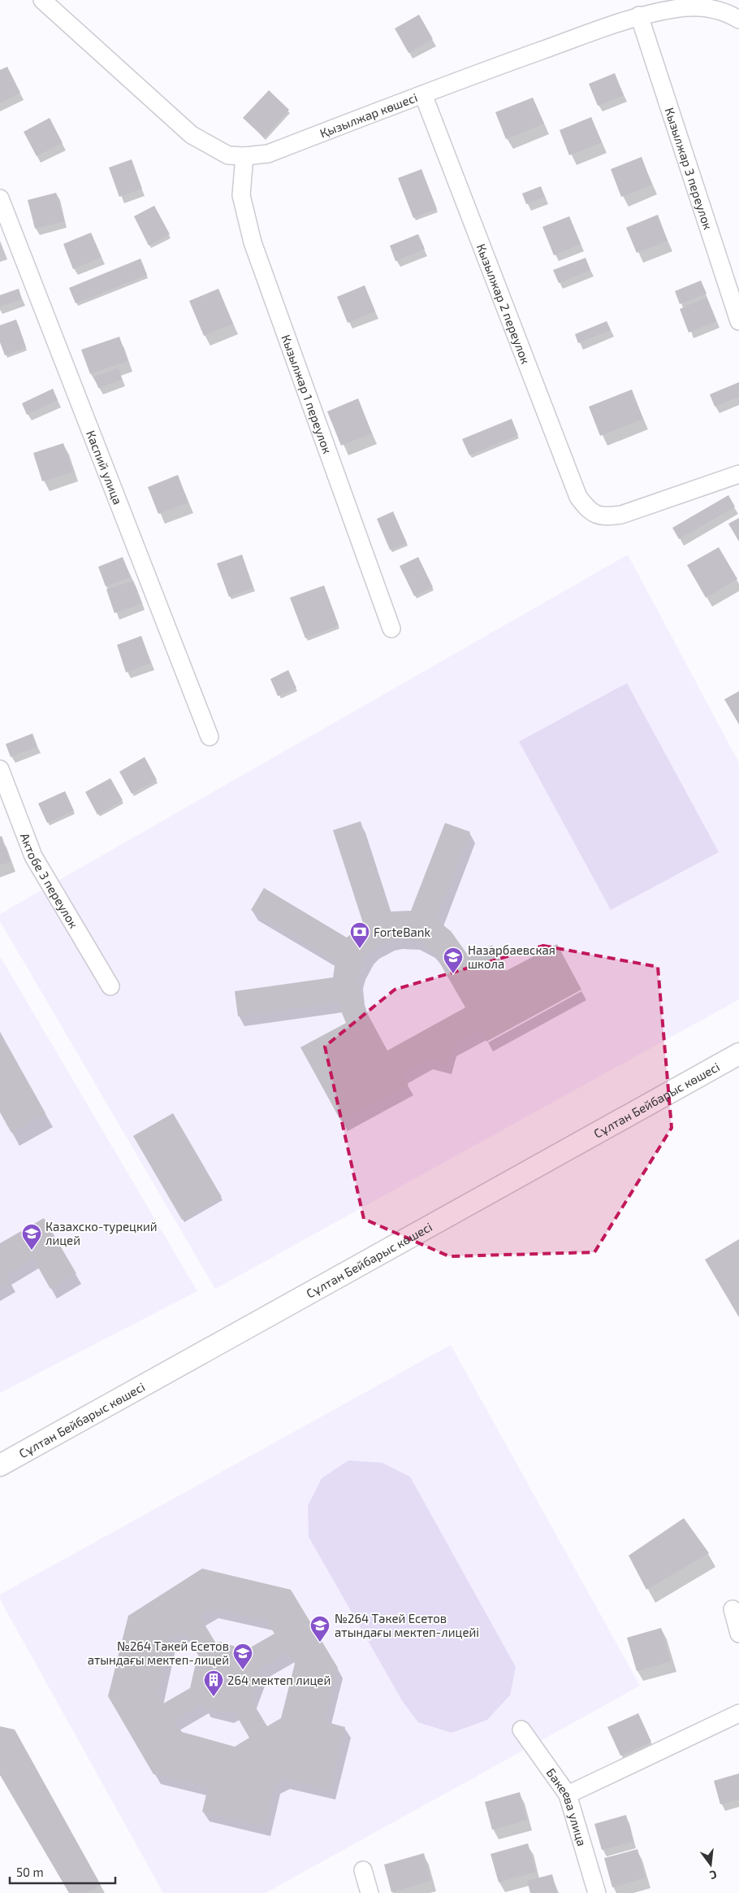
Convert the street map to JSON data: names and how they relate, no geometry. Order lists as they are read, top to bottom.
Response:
{
  "streets": {
    "main road": ["Сұлтан Бейбарыс көшесі"],
    "street": [
      "Қызылжар көшесі",
      "Кызылжар 3 переулок",
      "Кызылжар 2 переулок",
      "Кызылжар 1 переулок",
      "Каспий улица",
      "Актобе 3 переулок",
      "Бакеева улица"
    ]
  },
  "crossings": [
    ["Қызылжар көшесі", "Кызылжар 3 переулок"],
    ["Қызылжар көшесі", "Кызылжар 2 переулок"],
    ["Қызылжар көшесі", "Кызылжар 1 переулок"]
  ],
  "places": {
    "bank": ["ForteBank"],
    "school or university": [
      "Назарбаевская школа",
      "Казахско-турецкий лицей",
      "№264 Тәкей Есетов атындағы мектеп-лицейі",
      "№264 Тәкей Есетов атындағы мектеп-лицей"
    ],
    "building": ["264 мектеп лицей"]
  },
  "scale_bar": "50 m",
  "north": "bottom"
}
